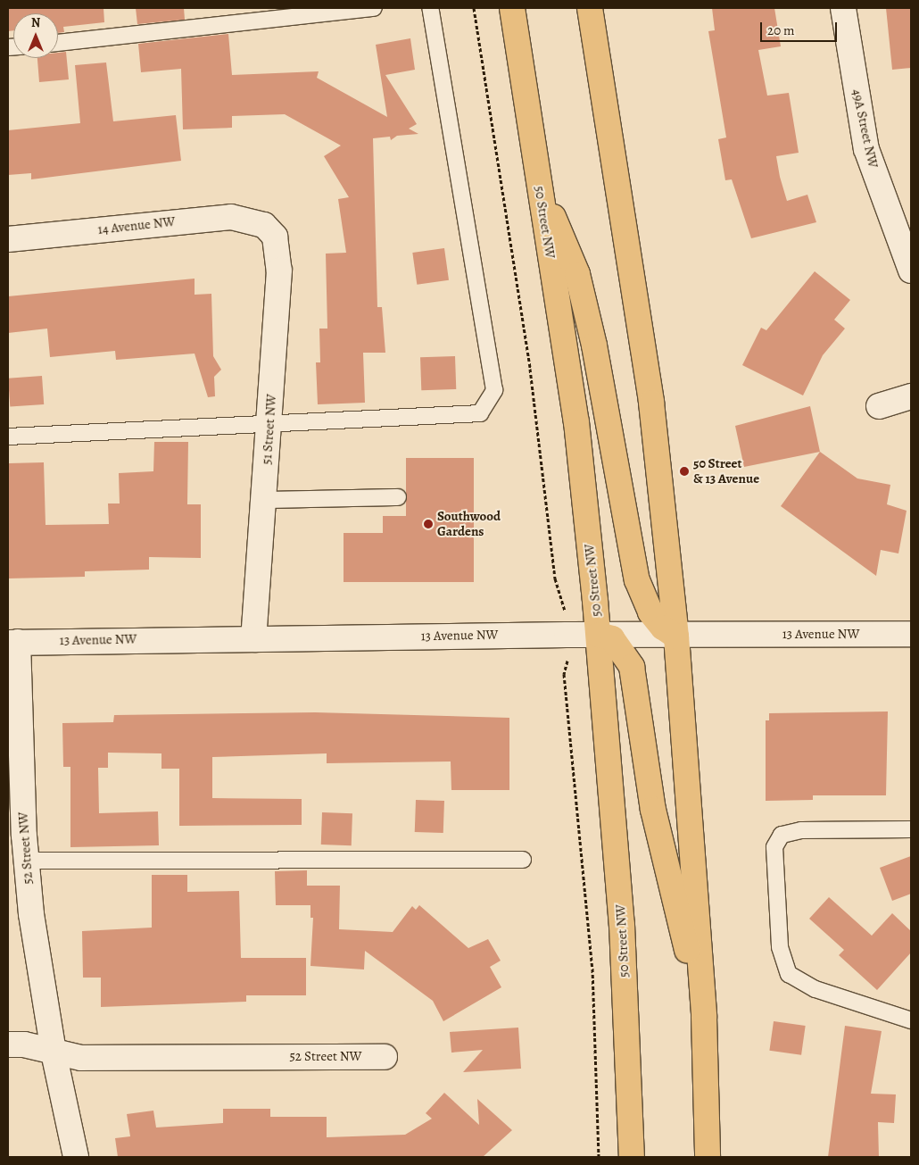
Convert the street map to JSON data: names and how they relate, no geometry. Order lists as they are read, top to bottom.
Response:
{
  "streets": {
    "main road": ["50 Street NW"],
    "street": [
      "49A Street NW",
      "14 Avenue NW",
      "51 Street NW",
      "13 Avenue NW",
      "52 Street NW"
    ]
  },
  "crossings": [
    ["50 Street NW", "13 Avenue NW"],
    ["14 Avenue NW", "51 Street NW"],
    ["51 Street NW", "13 Avenue NW"],
    ["13 Avenue NW", "52 Street NW"]
  ],
  "places": ["50 Street & 13 Avenue", "Southwood Gardens"],
  "scale_bar": "20 m",
  "north": "top"
}
